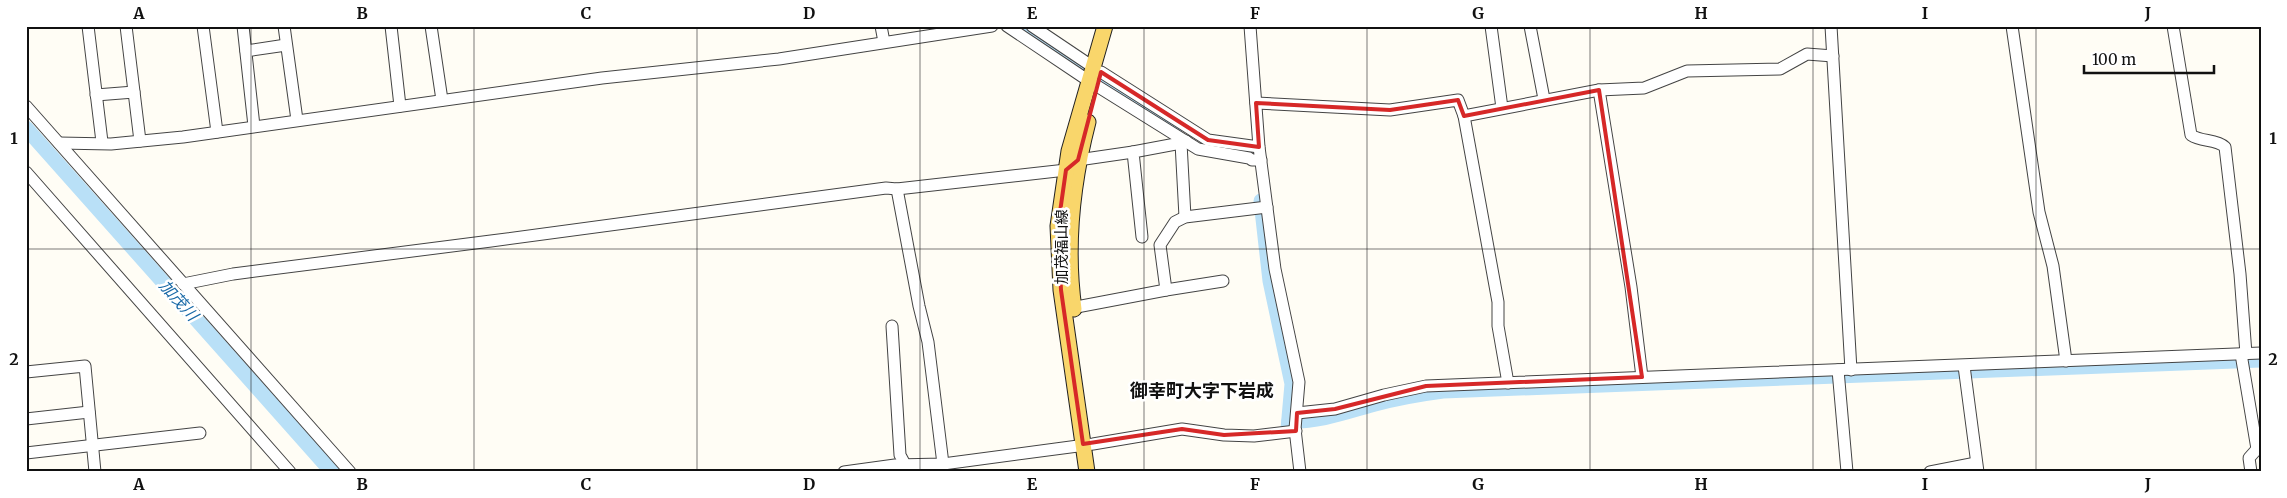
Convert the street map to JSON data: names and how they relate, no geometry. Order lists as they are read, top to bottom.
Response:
{
  "streets": {
    "main road": ["加茂福山線"]
  },
  "districts": ["御幸町大字下岩成"],
  "water": ["加茂川"],
  "scale_bar": "100 m",
  "grid": {
    "columns": [
      "A",
      "B",
      "C",
      "D",
      "E",
      "F",
      "G",
      "H",
      "I",
      "J"
    ],
    "rows": ["1", "2"]
  }
}
